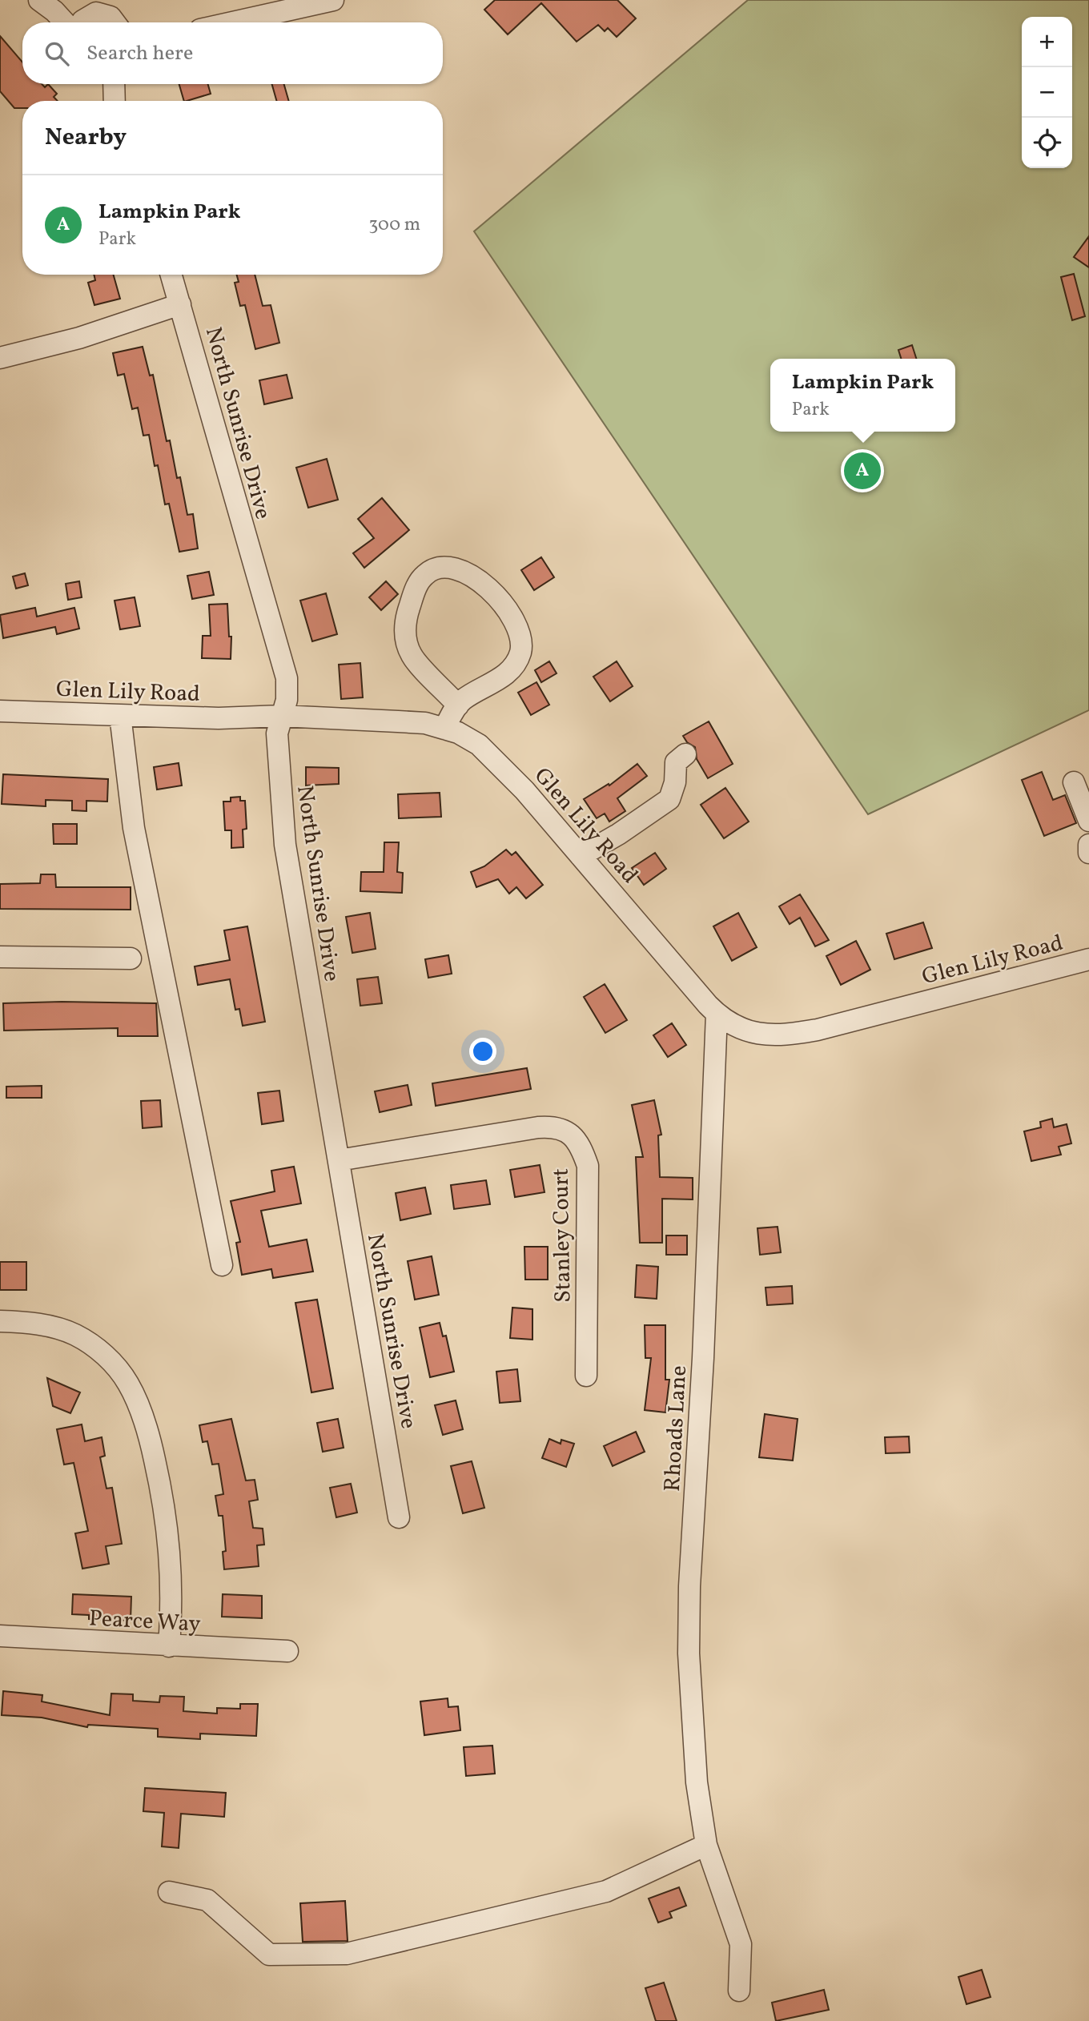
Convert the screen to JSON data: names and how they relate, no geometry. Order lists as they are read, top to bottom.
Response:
{
  "streets": {
    "street": [
      "North Sunrise Drive",
      "Glen Lily Road",
      "Stanley Court",
      "Rhoads Lane",
      "Pearce Way"
    ]
  },
  "crossings": [
    ["North Sunrise Drive", "Glen Lily Road"],
    ["North Sunrise Drive", "Stanley Court"],
    ["Glen Lily Road", "Rhoads Lane"]
  ],
  "page": {
    "map_buttons": ["+", "−"],
    "search": "Search here",
    "heading": "Nearby",
    "list": [
      {
        "mark": "A",
        "name": "Lampkin Park",
        "note": "Park",
        "value": "300 m"
      }
    ],
    "popup": ["Lampkin Park", "Park"],
    "pins": "A"
  }
}
